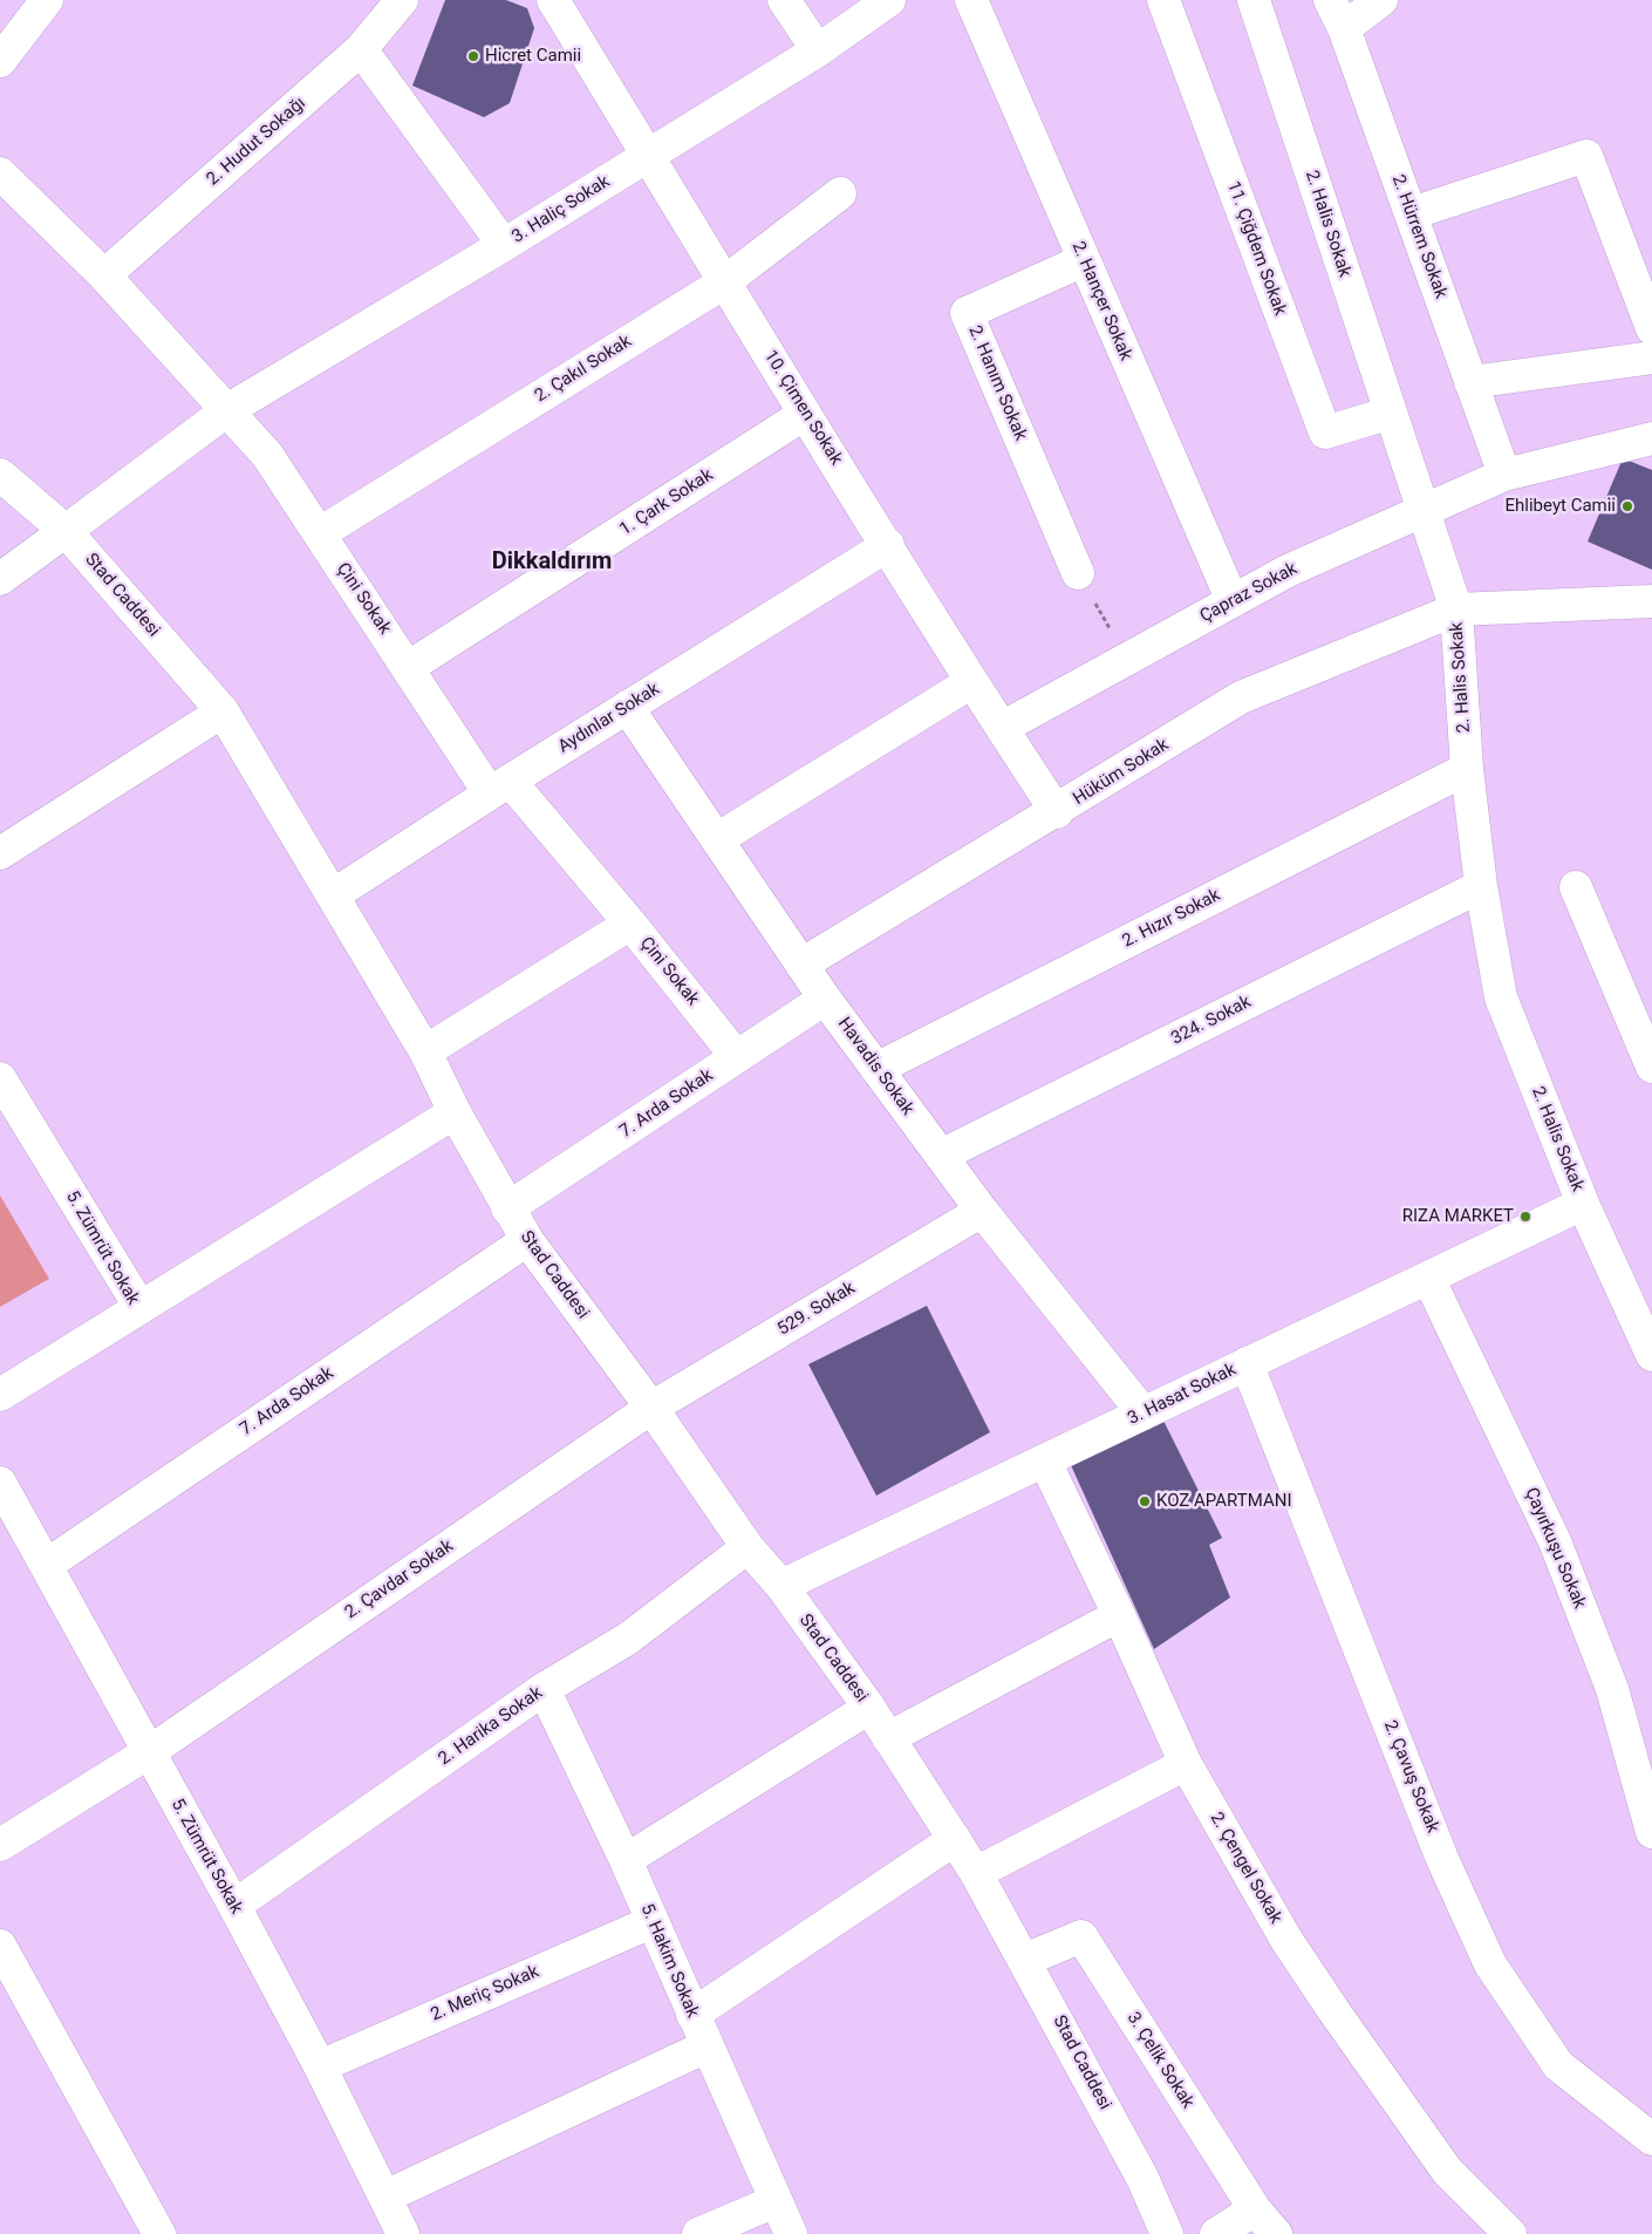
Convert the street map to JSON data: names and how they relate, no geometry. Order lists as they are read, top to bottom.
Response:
{
  "streets": {
    "street": [
      "2. Hudut Sokağı",
      "3. Haliç Sokak",
      "2. Halis Sokak",
      "2. Hürrem Sokak",
      "11. Çiğdem Sokak",
      "2. Hançer Sokak",
      "2. Çakıl Sokak",
      "2. Hanım Sokak",
      "10. Çimen Sokak",
      "1. Çark Sokak",
      "Çapraz Sokak",
      "Stad Caddesi",
      "Çini Sokak",
      "Aydınlar Sokak",
      "Hüküm Sokak",
      "2. Hızır Sokak",
      "324. Sokak",
      "Havadis Sokak",
      "7. Arda Sokak",
      "5. Zümrüt Sokak",
      "529. Sokak",
      "3. Hasat Sokak",
      "Çayırkuşu Sokak",
      "2. Çavdar Sokak",
      "2. Harika Sokak",
      "2. Çavuş Sokak",
      "2. Çengel Sokak",
      "5. Hakim Sokak",
      "2. Meriç Sokak",
      "3. Çelik Sokak"
    ]
  },
  "crossings": [
    ["3. Haliç Sokak", "10. Çimen Sokak"],
    ["3. Haliç Sokak", "Çini Sokak"],
    ["2. Halis Sokak", "11. Çiğdem Sokak"],
    ["2. Halis Sokak", "Çapraz Sokak"],
    ["2. Halis Sokak", "Hüküm Sokak"],
    ["2. Halis Sokak", "2. Hızır Sokak"],
    ["2. Halis Sokak", "324. Sokak"],
    ["2. Halis Sokak", "3. Hasat Sokak"],
    ["2. Hürrem Sokak", "Çapraz Sokak"],
    ["2. Hançer Sokak", "2. Hanım Sokak"],
    ["2. Hançer Sokak", "Çapraz Sokak"],
    ["2. Çakıl Sokak", "10. Çimen Sokak"],
    ["2. Çakıl Sokak", "Çini Sokak"],
    ["10. Çimen Sokak", "1. Çark Sokak"],
    ["10. Çimen Sokak", "Çapraz Sokak"],
    ["10. Çimen Sokak", "Aydınlar Sokak"],
    ["10. Çimen Sokak", "Hüküm Sokak"],
    ["1. Çark Sokak", "Çini Sokak"],
    ["Stad Caddesi", "Aydınlar Sokak"],
    ["Stad Caddesi", "7. Arda Sokak"],
    ["Stad Caddesi", "529. Sokak"],
    ["Stad Caddesi", "3. Hasat Sokak"],
    ["Stad Caddesi", "2. Çavdar Sokak"],
    ["Stad Caddesi", "2. Harika Sokak"],
    ["Stad Caddesi", "3. Çelik Sokak"],
    ["Çini Sokak", "Aydınlar Sokak"],
    ["Çini Sokak", "7. Arda Sokak"],
    ["Aydınlar Sokak", "Havadis Sokak"],
    ["Hüküm Sokak", "Havadis Sokak"],
    ["2. Hızır Sokak", "Havadis Sokak"],
    ["324. Sokak", "Havadis Sokak"],
    ["Havadis Sokak", "7. Arda Sokak"],
    ["Havadis Sokak", "529. Sokak"],
    ["Havadis Sokak", "3. Hasat Sokak"],
    ["7. Arda Sokak", "5. Zümrüt Sokak"],
    ["5. Zümrüt Sokak", "2. Çavdar Sokak"],
    ["5. Zümrüt Sokak", "2. Harika Sokak"],
    ["5. Zümrüt Sokak", "2. Meriç Sokak"],
    ["529. Sokak", "2. Çavdar Sokak"],
    ["3. Hasat Sokak", "Çayırkuşu Sokak"],
    ["3. Hasat Sokak", "2. Çavuş Sokak"],
    ["3. Hasat Sokak", "2. Çengel Sokak"],
    ["2. Harika Sokak", "5. Hakim Sokak"],
    ["5. Hakim Sokak", "2. Meriç Sokak"]
  ],
  "districts": ["Dikkaldırım"],
  "places": [
    "Hicret Camii",
    "Ehlibeyt Camii",
    "RIZA MARKET",
    "KOZ APARTMANI"
  ]
}
